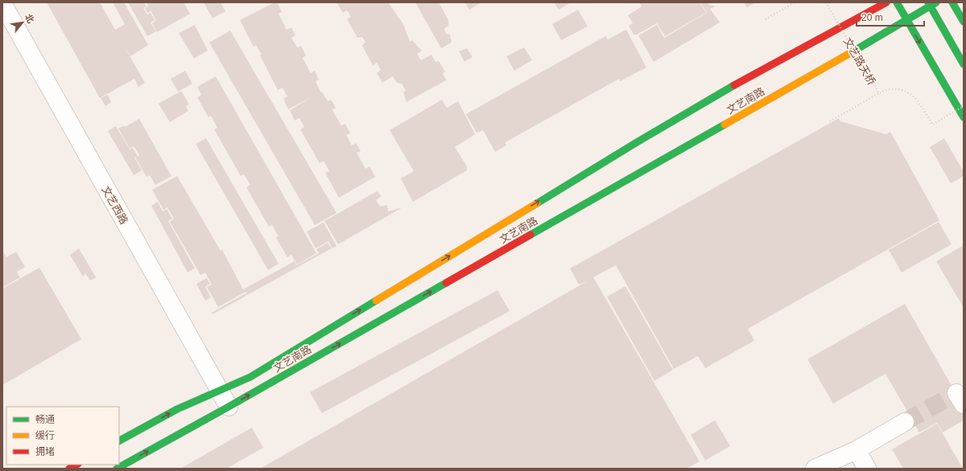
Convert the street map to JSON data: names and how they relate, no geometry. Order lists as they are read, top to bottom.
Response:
{
  "streets": {
    "main road": ["文艺南路"],
    "street": ["文艺西路"],
    "path": ["文艺路天桥"]
  },
  "crossings": [
    ["文艺南路", "文艺西路"]
  ],
  "one_way": ["文艺南路"],
  "legend": ["畅通", "缓行", "拥堵"],
  "scale_bar": "20 m",
  "north": "top right"
}
